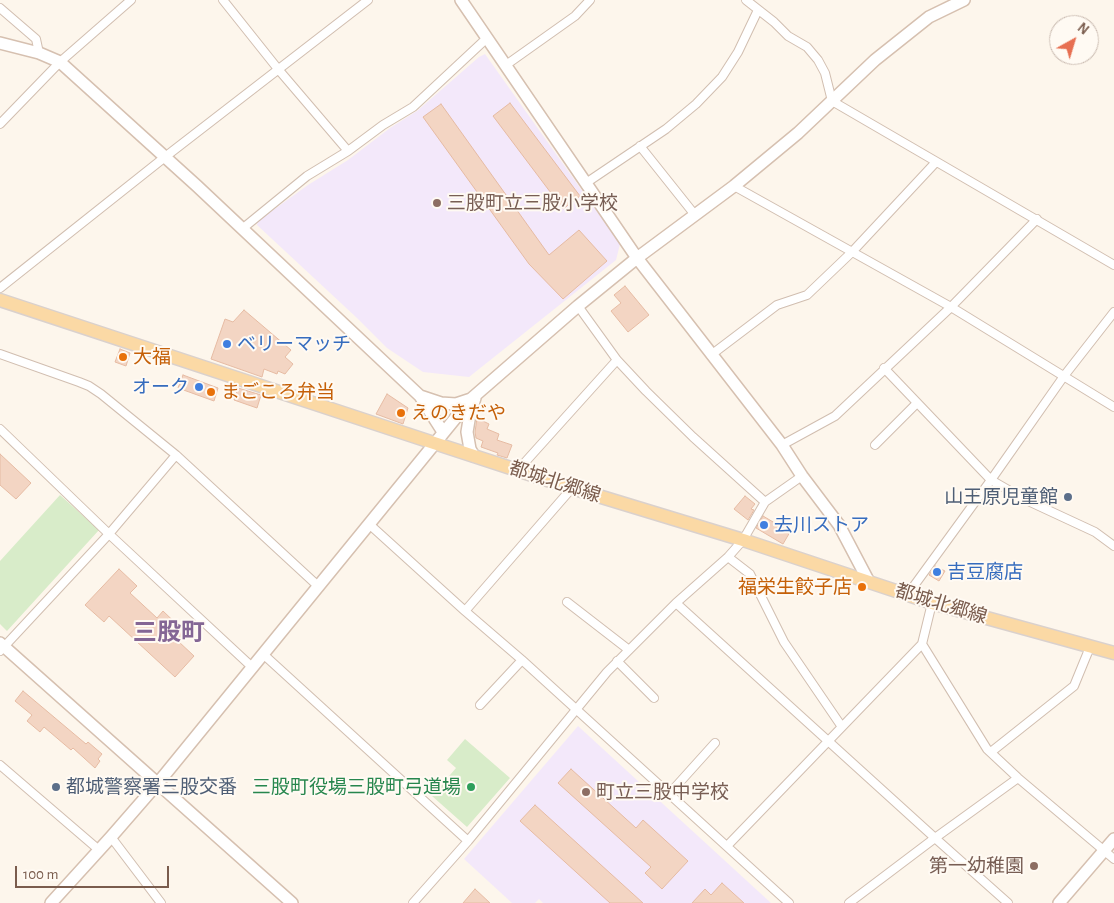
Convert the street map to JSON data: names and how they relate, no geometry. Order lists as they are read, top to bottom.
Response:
{
  "streets": {
    "main road": ["都城北郷線"]
  },
  "districts": ["三股町"],
  "places": [
    "三股町立三股小学校",
    "ベリーマッチ",
    "大福",
    "オーク",
    "まごころ弁当",
    "えのきだや",
    "山王原児童館",
    "去川ストア",
    "吉豆腐店",
    "福栄生餃子店",
    "都城警察署三股交番",
    "三股町役場三股町弓道場",
    "町立三股中学校",
    "第一幼稚園"
  ],
  "scale_bar": "100 m",
  "north": "top right"
}
